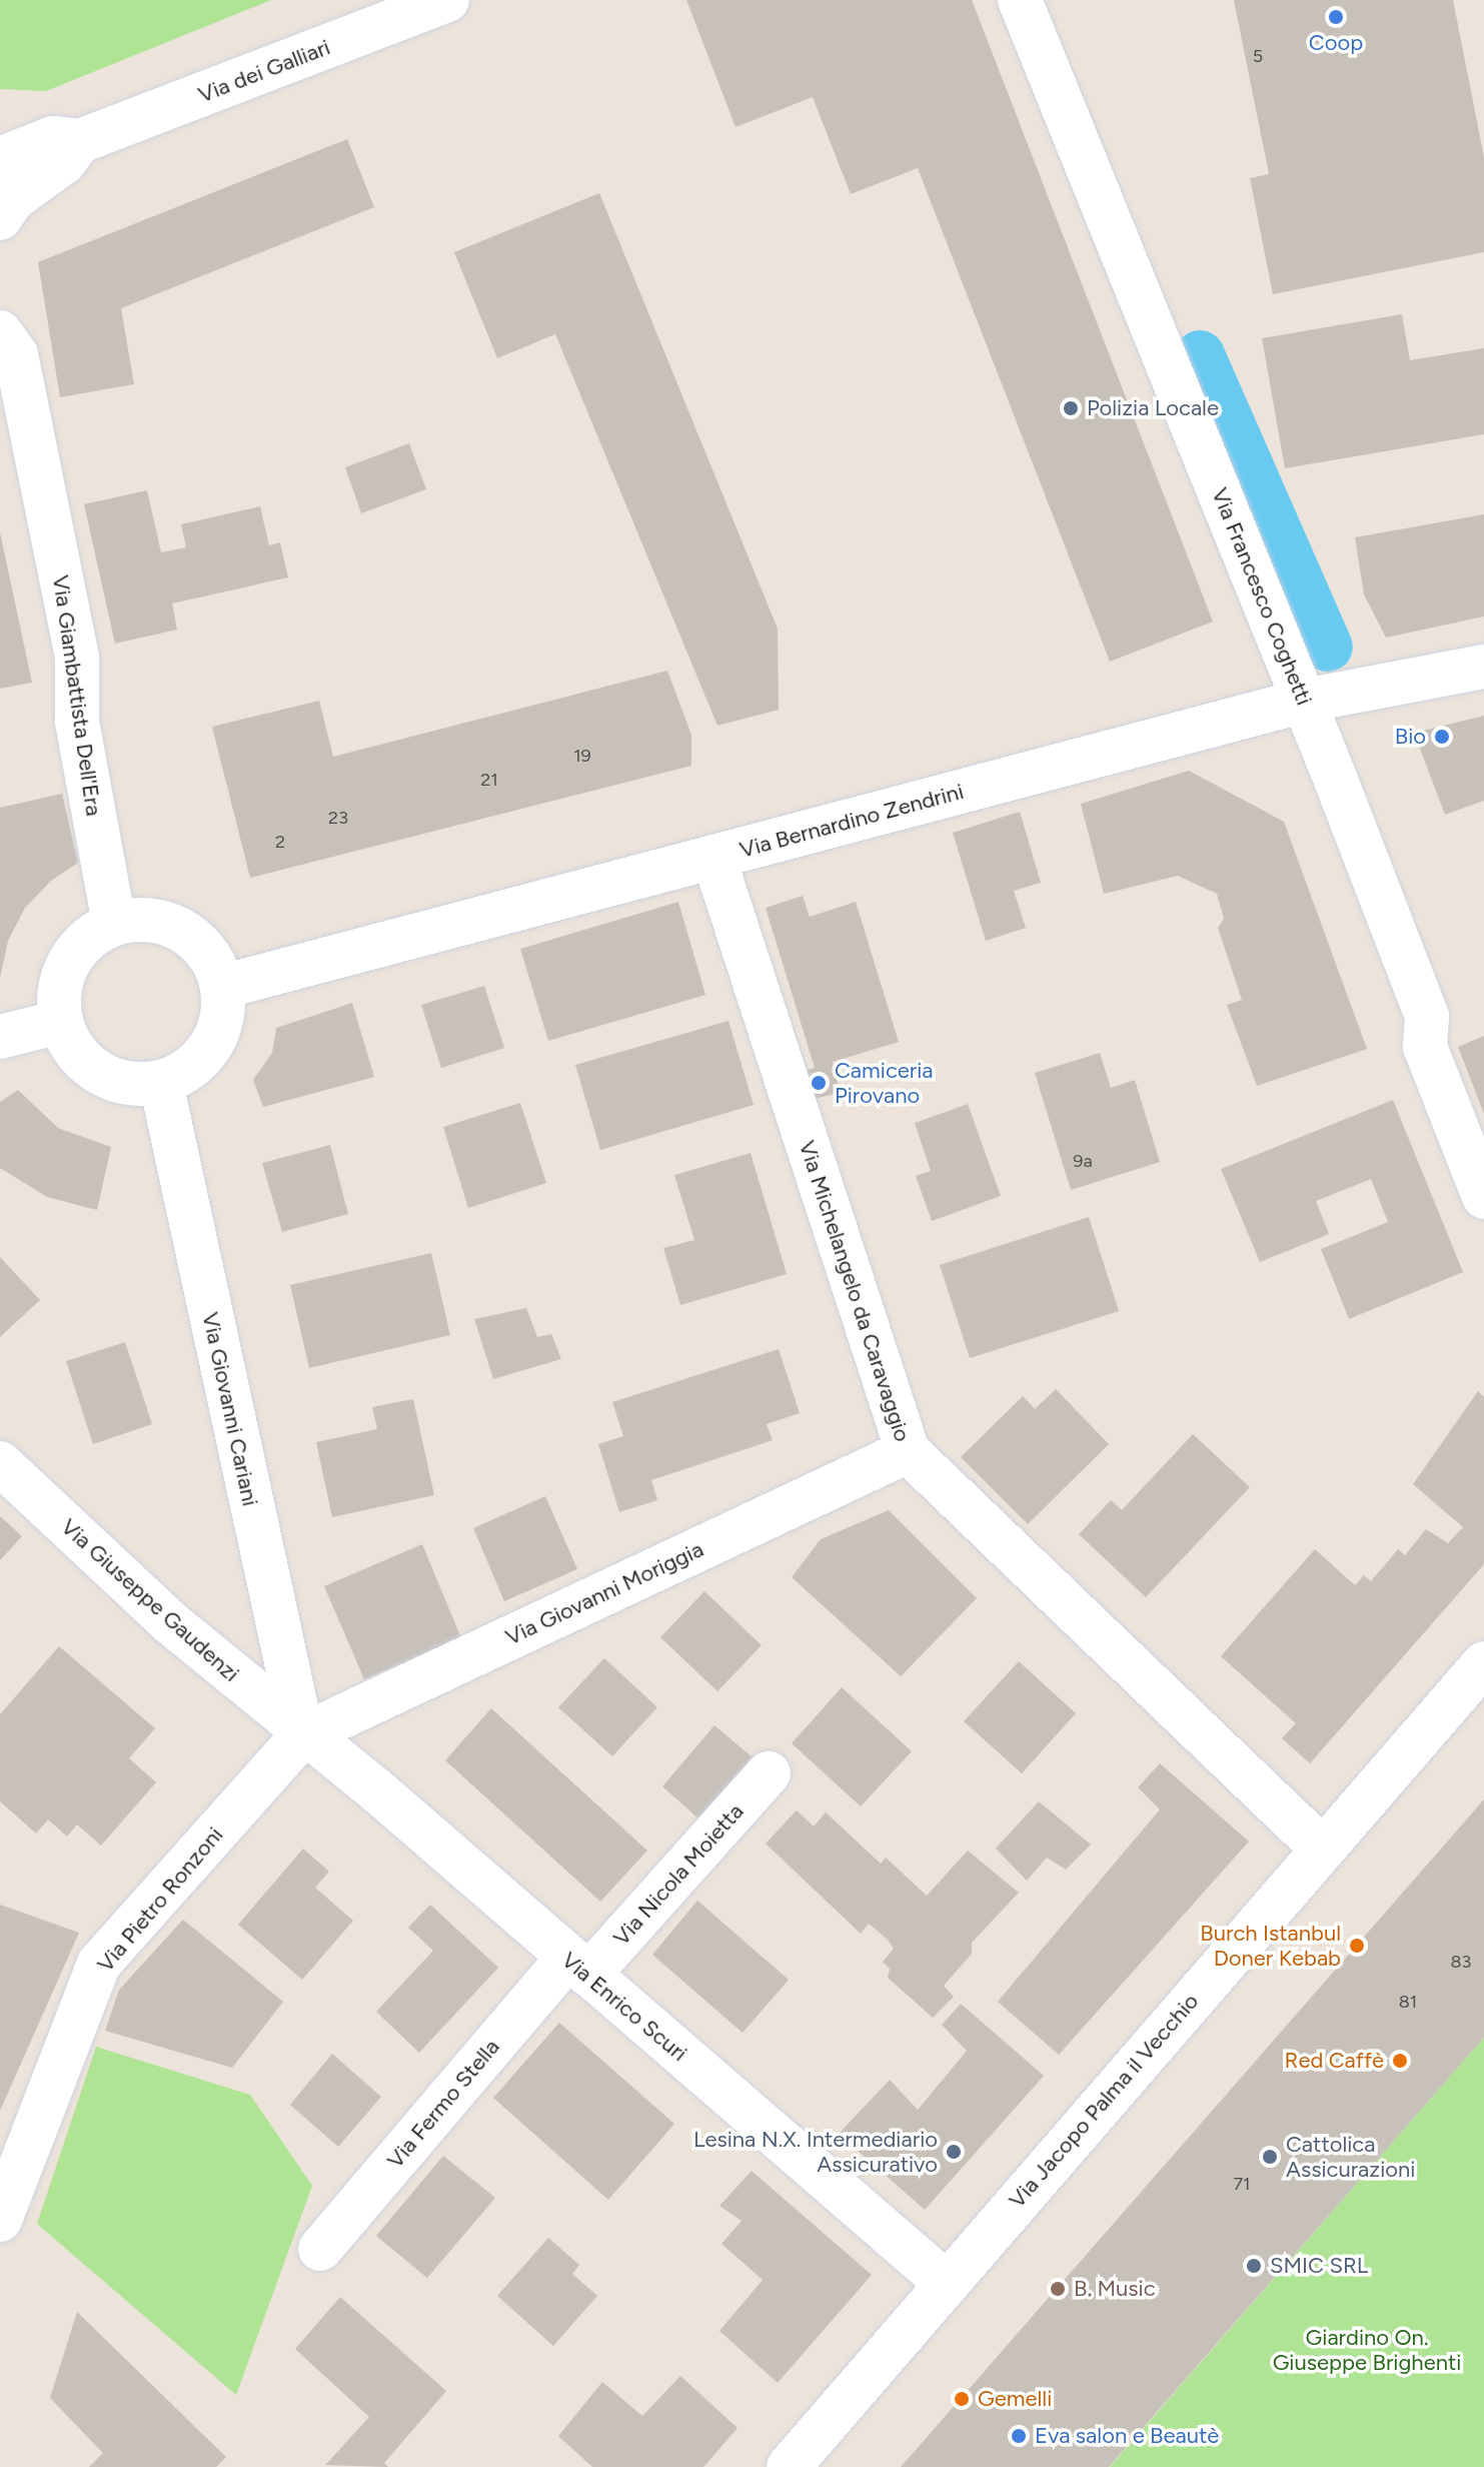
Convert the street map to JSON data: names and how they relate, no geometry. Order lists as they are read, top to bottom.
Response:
{
  "streets": {
    "street": [
      "Via dei Galliari",
      "Via Francesco Coghetti",
      "Via Giambattista Dell'Era",
      "Via Bernardino Zendrini",
      "Via Michelangelo da Caravaggio",
      "Via Giovanni Cariani",
      "Via Giovanni Moriggia",
      "Via Giuseppe Gaudenzi",
      "Via Nicola Moietta",
      "Via Pietro Ronzoni",
      "Via Enrico Scuri",
      "Via Jacopo Palma il Vecchio",
      "Via Fermo Stella"
    ]
  },
  "crossings": [
    ["Via Francesco Coghetti", "Via Bernardino Zendrini"],
    ["Via Giambattista Dell'Era", "Via Bernardino Zendrini"],
    ["Via Giambattista Dell'Era", "Via Giovanni Cariani"],
    ["Via Bernardino Zendrini", "Via Michelangelo da Caravaggio"],
    ["Via Bernardino Zendrini", "Via Giovanni Cariani"],
    ["Via Michelangelo da Caravaggio", "Via Giovanni Moriggia"],
    ["Via Michelangelo da Caravaggio", "Via Jacopo Palma il Vecchio"],
    ["Via Giovanni Cariani", "Via Giovanni Moriggia"],
    ["Via Giovanni Cariani", "Via Giuseppe Gaudenzi"],
    ["Via Giovanni Cariani", "Via Pietro Ronzoni"],
    ["Via Giovanni Cariani", "Via Enrico Scuri"],
    ["Via Giovanni Moriggia", "Via Giuseppe Gaudenzi"],
    ["Via Giovanni Moriggia", "Via Pietro Ronzoni"],
    ["Via Giovanni Moriggia", "Via Enrico Scuri"],
    ["Via Giuseppe Gaudenzi", "Via Pietro Ronzoni"],
    ["Via Giuseppe Gaudenzi", "Via Enrico Scuri"],
    ["Via Nicola Moietta", "Via Enrico Scuri"],
    ["Via Nicola Moietta", "Via Fermo Stella"],
    ["Via Pietro Ronzoni", "Via Enrico Scuri"],
    ["Via Enrico Scuri", "Via Jacopo Palma il Vecchio"],
    ["Via Enrico Scuri", "Via Fermo Stella"]
  ],
  "parks": ["Giardino On. Giuseppe Brighenti"],
  "places": [
    "Coop",
    "Polizia Locale",
    "Bio",
    "Camiceria Pirovano",
    "Burch Istanbul Doner Kebab",
    "Red Caffè",
    "Lesina N.X. Intermediario Assicurativo",
    "Cattolica Assicurazioni",
    "SMIC SRL",
    "B. Music",
    "Gemelli",
    "Eva salon e Beautè"
  ],
  "house_numbers": [
    "5",
    "19",
    "21",
    "23",
    "2",
    "9a",
    "83",
    "81",
    "71"
  ]
}
